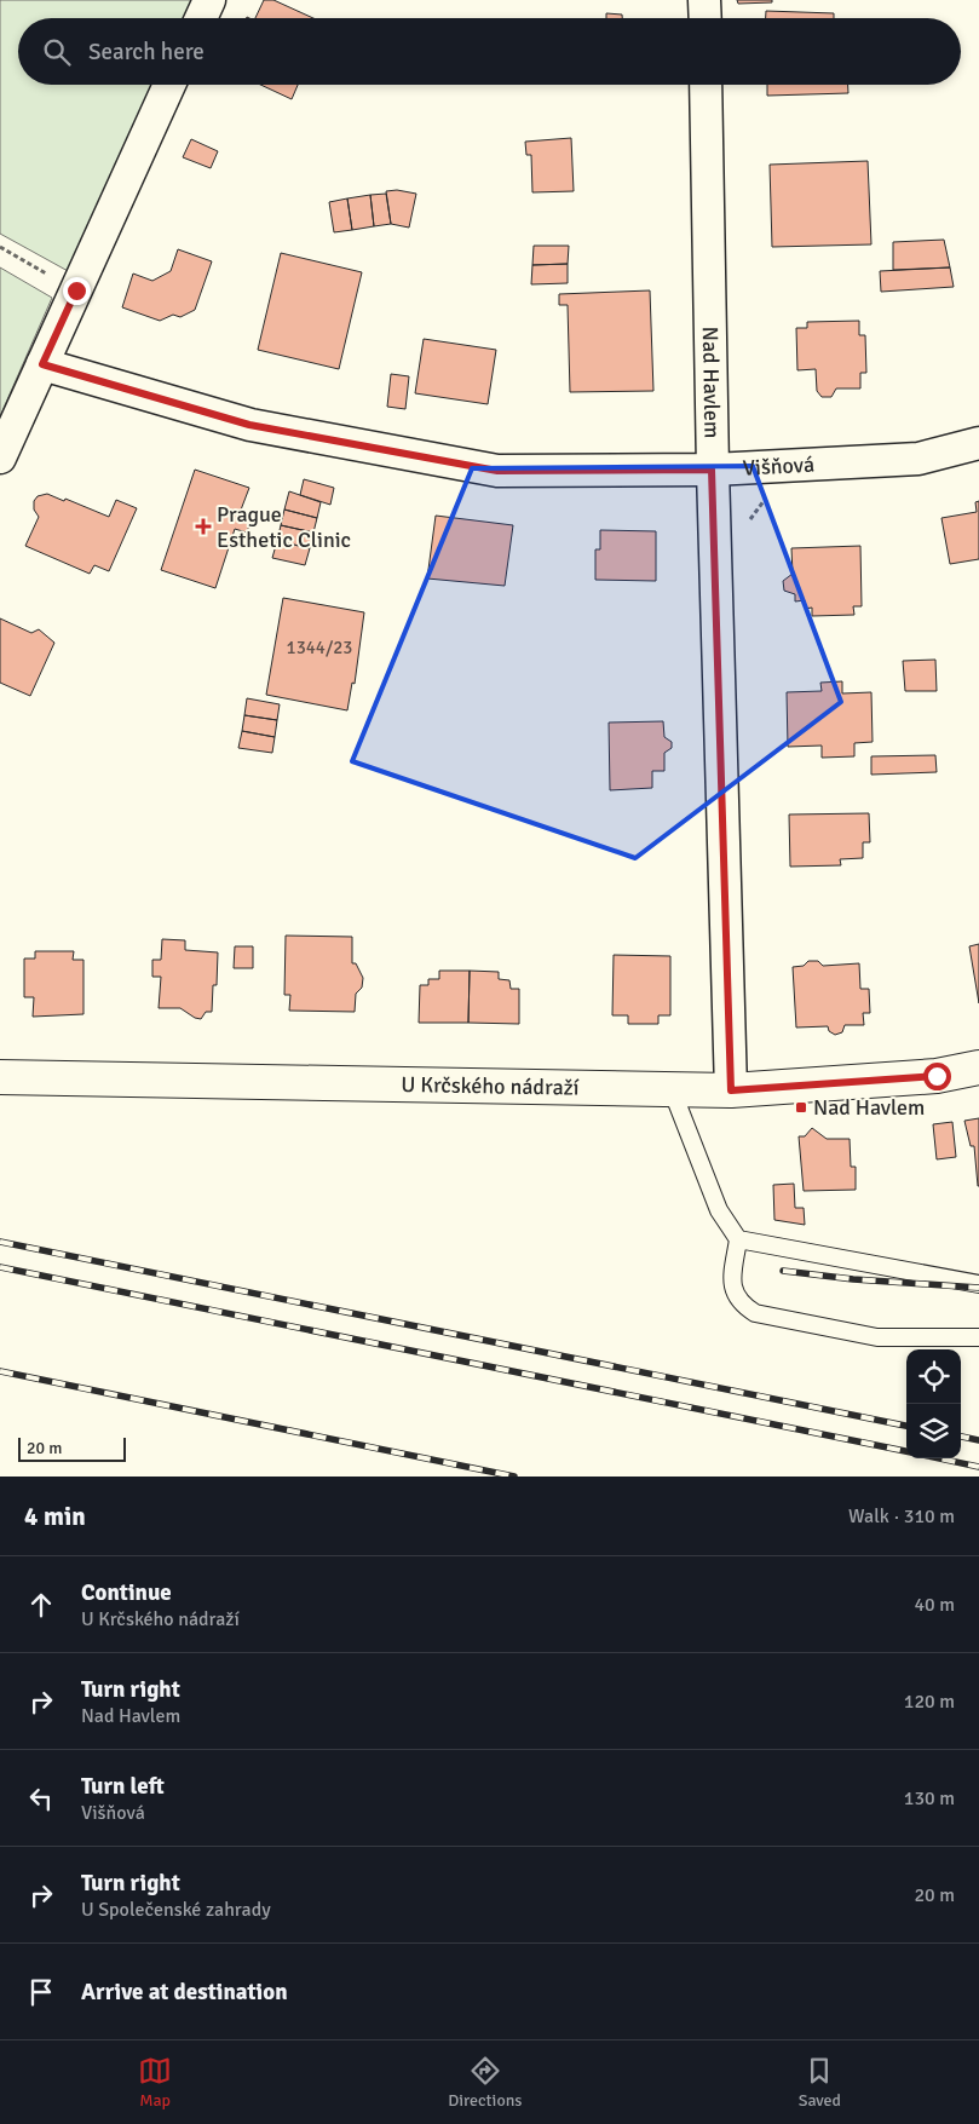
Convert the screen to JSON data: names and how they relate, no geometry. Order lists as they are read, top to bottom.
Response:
{
  "streets": {
    "street": ["Nad Havlem", "Višňová", "U Krčského nádraží"]
  },
  "crossings": [
    ["Nad Havlem", "Višňová"],
    ["Nad Havlem", "U Krčského nádraží"]
  ],
  "places": {
    "health": ["Prague Esthetic Clinic"],
    "transit": ["Nad Havlem"]
  },
  "house_numbers": ["1344/23"],
  "scale_bar": "20 m",
  "page": {
    "search": "Search here",
    "scale": "20 m",
    "heading": ["4 min", "Walk · 310 m"],
    "list": [
      ["Continue", "U Krčského nádraží", "40 m"],
      ["Turn right", "Nad Havlem", "120 m"],
      ["Turn left", "Višňová", "130 m"],
      ["Turn right", "U Společenské zahrady", "20 m"],
      "Arrive at destination"
    ],
    "nav": ["Map", "Directions", "Saved"]
  }
}
